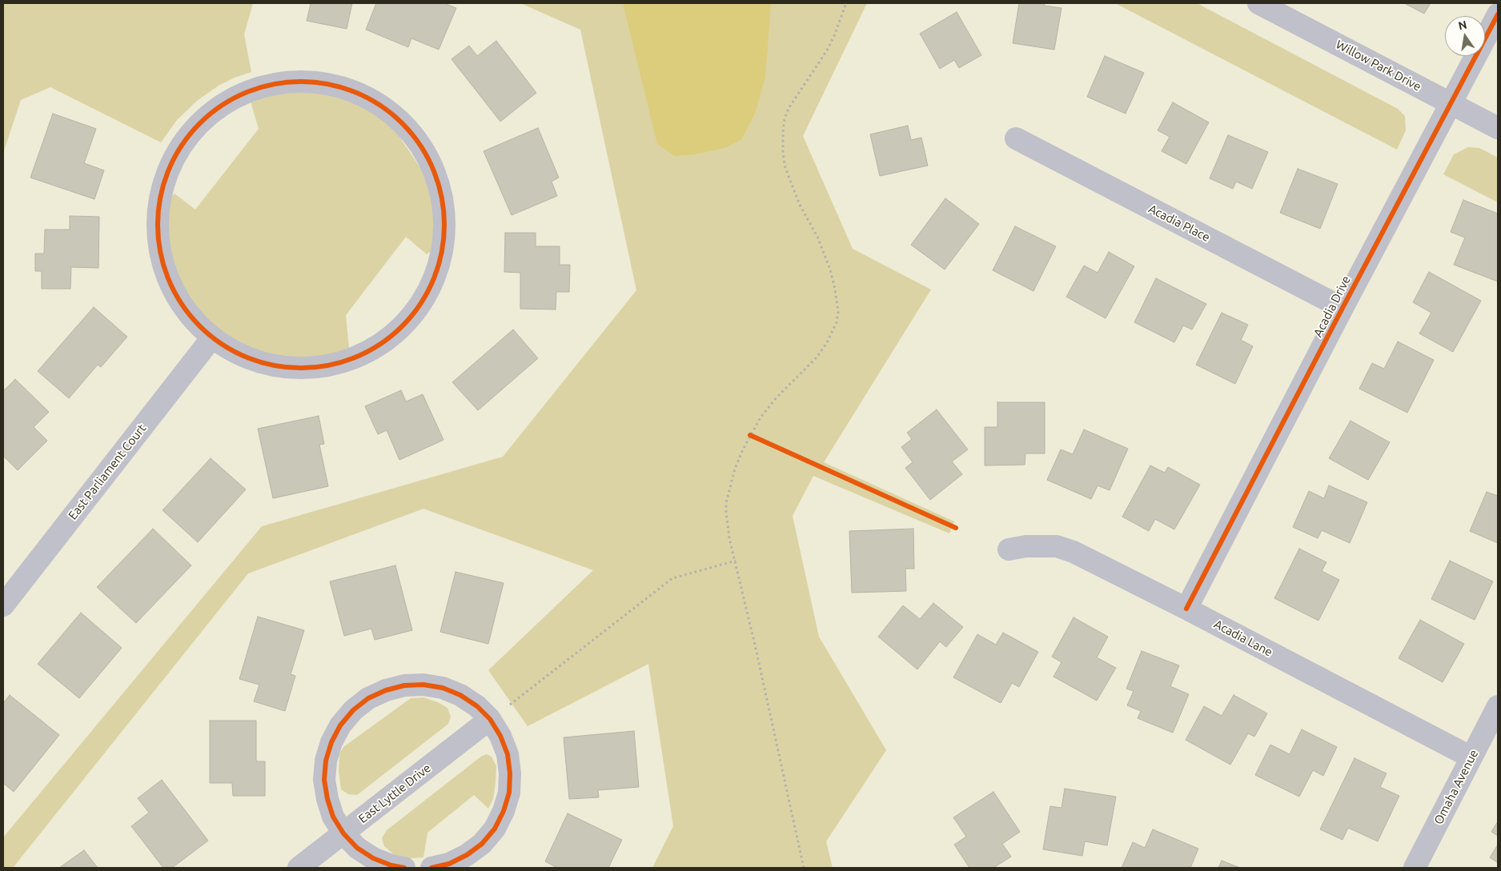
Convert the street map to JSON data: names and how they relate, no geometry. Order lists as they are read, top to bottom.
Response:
{
  "streets": {
    "street": [
      "Willow Park Drive",
      "Acadia Place",
      "Acadia Drive",
      "East Parliament Court",
      "Acadia Lane",
      "Omaha Avenue",
      "East Lyttle Drive"
    ]
  },
  "crossings": [
    ["Willow Park Drive", "Acadia Drive"],
    ["Acadia Place", "Acadia Drive"],
    ["Acadia Drive", "Acadia Lane"],
    ["Acadia Lane", "Omaha Avenue"]
  ],
  "north": "top"
}
